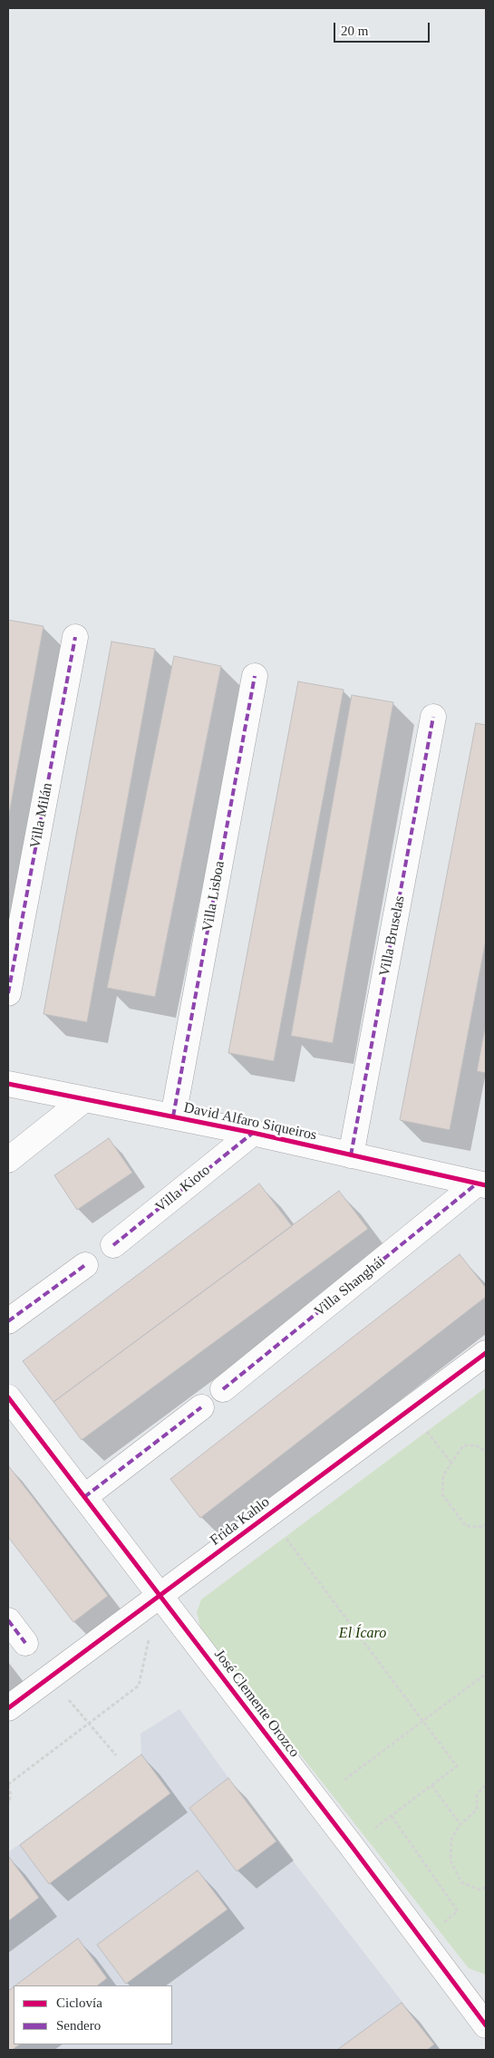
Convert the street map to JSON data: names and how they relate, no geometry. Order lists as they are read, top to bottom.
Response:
{
  "streets": {
    "street": [
      "Villa Milán",
      "Villa Lisboa",
      "Villa Bruselas",
      "David Alfaro Siqueiros",
      "Villa Kioto",
      "Villa Shanghái",
      "Frida Kahlo",
      "José Clemente Orozco"
    ]
  },
  "crossings": [
    ["Villa Lisboa", "David Alfaro Siqueiros"],
    ["Villa Bruselas", "David Alfaro Siqueiros"],
    ["David Alfaro Siqueiros", "Villa Kioto"],
    ["David Alfaro Siqueiros", "Villa Shanghái"],
    ["Frida Kahlo", "José Clemente Orozco"]
  ],
  "parks": ["El Ícaro"],
  "legend": ["Ciclovía", "Sendero"],
  "scale_bar": "20 m"
}
